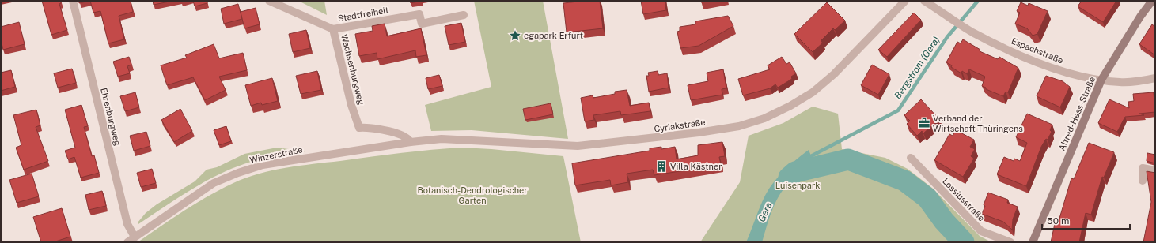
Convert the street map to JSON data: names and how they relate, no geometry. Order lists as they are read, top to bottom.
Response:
{
  "streets": {
    "main road": ["Alfred-Hess-Straße"],
    "street": [
      "Stadtfreiheit",
      "Espachstraße",
      "Wachsenburgweg",
      "Ehrenburgweg",
      "Cyriakstraße",
      "Winzerstraße",
      "Lossiusstraße"
    ]
  },
  "crossings": [
    ["Stadtfreiheit", "Wachsenburgweg"],
    ["Espachstraße", "Alfred-Hess-Straße"],
    ["Wachsenburgweg", "Cyriakstraße"],
    ["Wachsenburgweg", "Winzerstraße"],
    ["Ehrenburgweg", "Winzerstraße"],
    ["Cyriakstraße", "Winzerstraße"]
  ],
  "water": ["Bergstrom (Gera)", "Gera"],
  "parks": ["Luisenpark", "Botanisch-Dendrologischer Garten"],
  "places": {
    "place": ["egapark Erfurt"],
    "office": ["Verband der Wirtschaft Thüringens"],
    "building": ["Villa Kästner"]
  },
  "scale_bar": "50 m"
}
